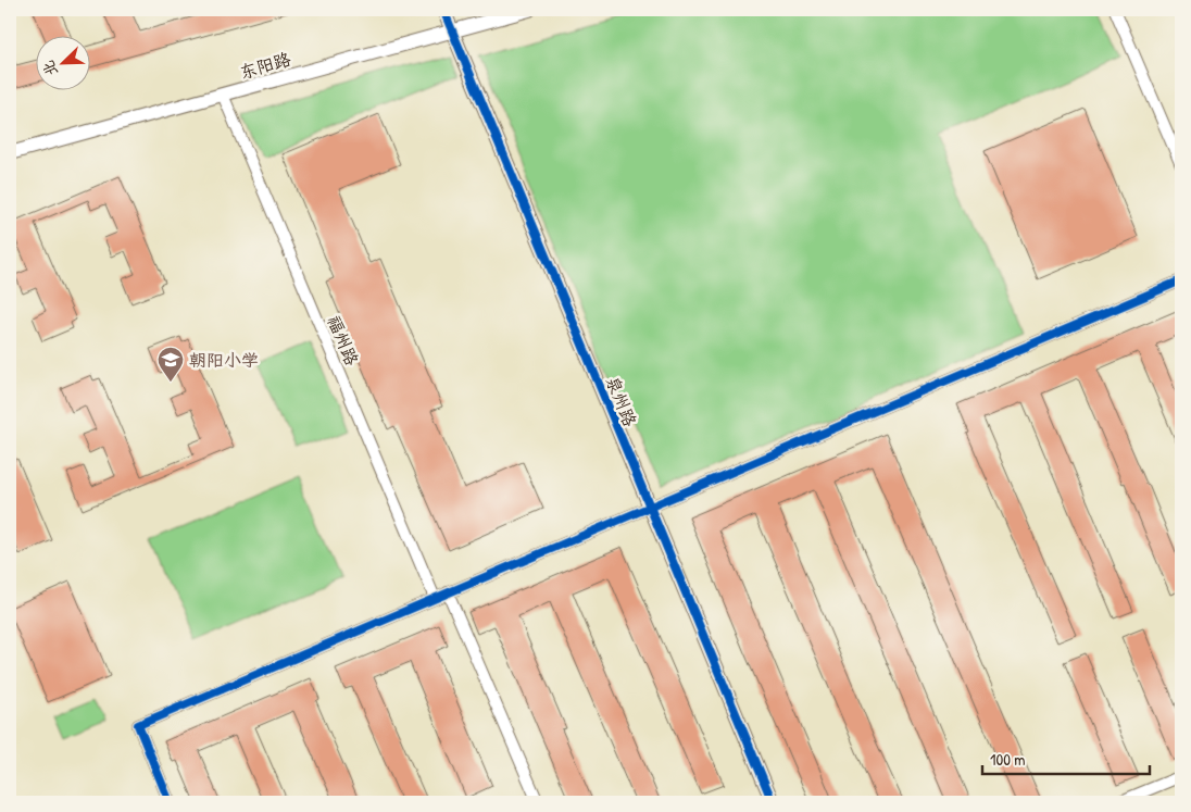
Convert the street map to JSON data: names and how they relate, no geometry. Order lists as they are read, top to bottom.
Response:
{
  "streets": {
    "street": ["东阳路", "福州路", "泉州路"]
  },
  "crossings": [
    ["东阳路", "福州路"],
    ["东阳路", "泉州路"]
  ],
  "places": {
    "school or university": ["朝阳小学"]
  },
  "scale_bar": "100 m",
  "north": "bottom left"
}
